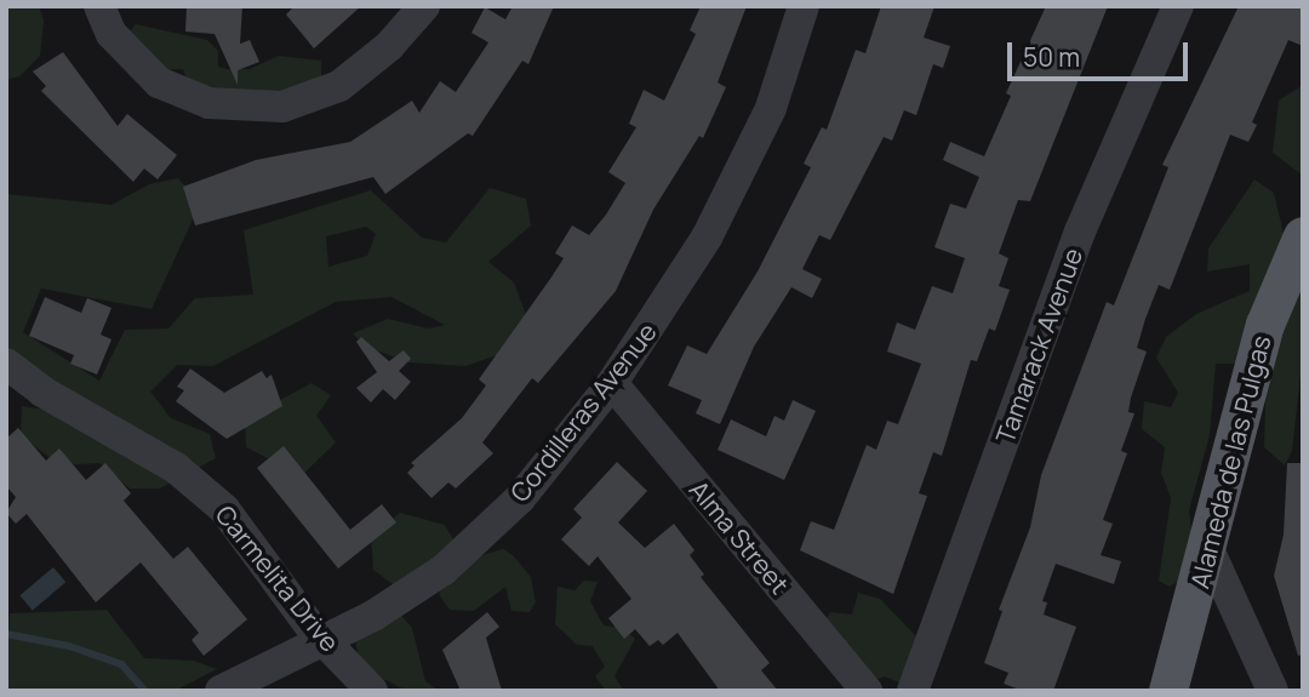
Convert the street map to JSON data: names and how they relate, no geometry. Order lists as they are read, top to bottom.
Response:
{
  "streets": {
    "main road": ["Alameda de las Pulgas"],
    "street": [
      "Tamarack Avenue",
      "Cordilleras Avenue",
      "Alma Street",
      "Carmelita Drive"
    ]
  },
  "crossings": [
    ["Cordilleras Avenue", "Alma Street"],
    ["Cordilleras Avenue", "Carmelita Drive"]
  ],
  "scale_bar": "50 m"
}
